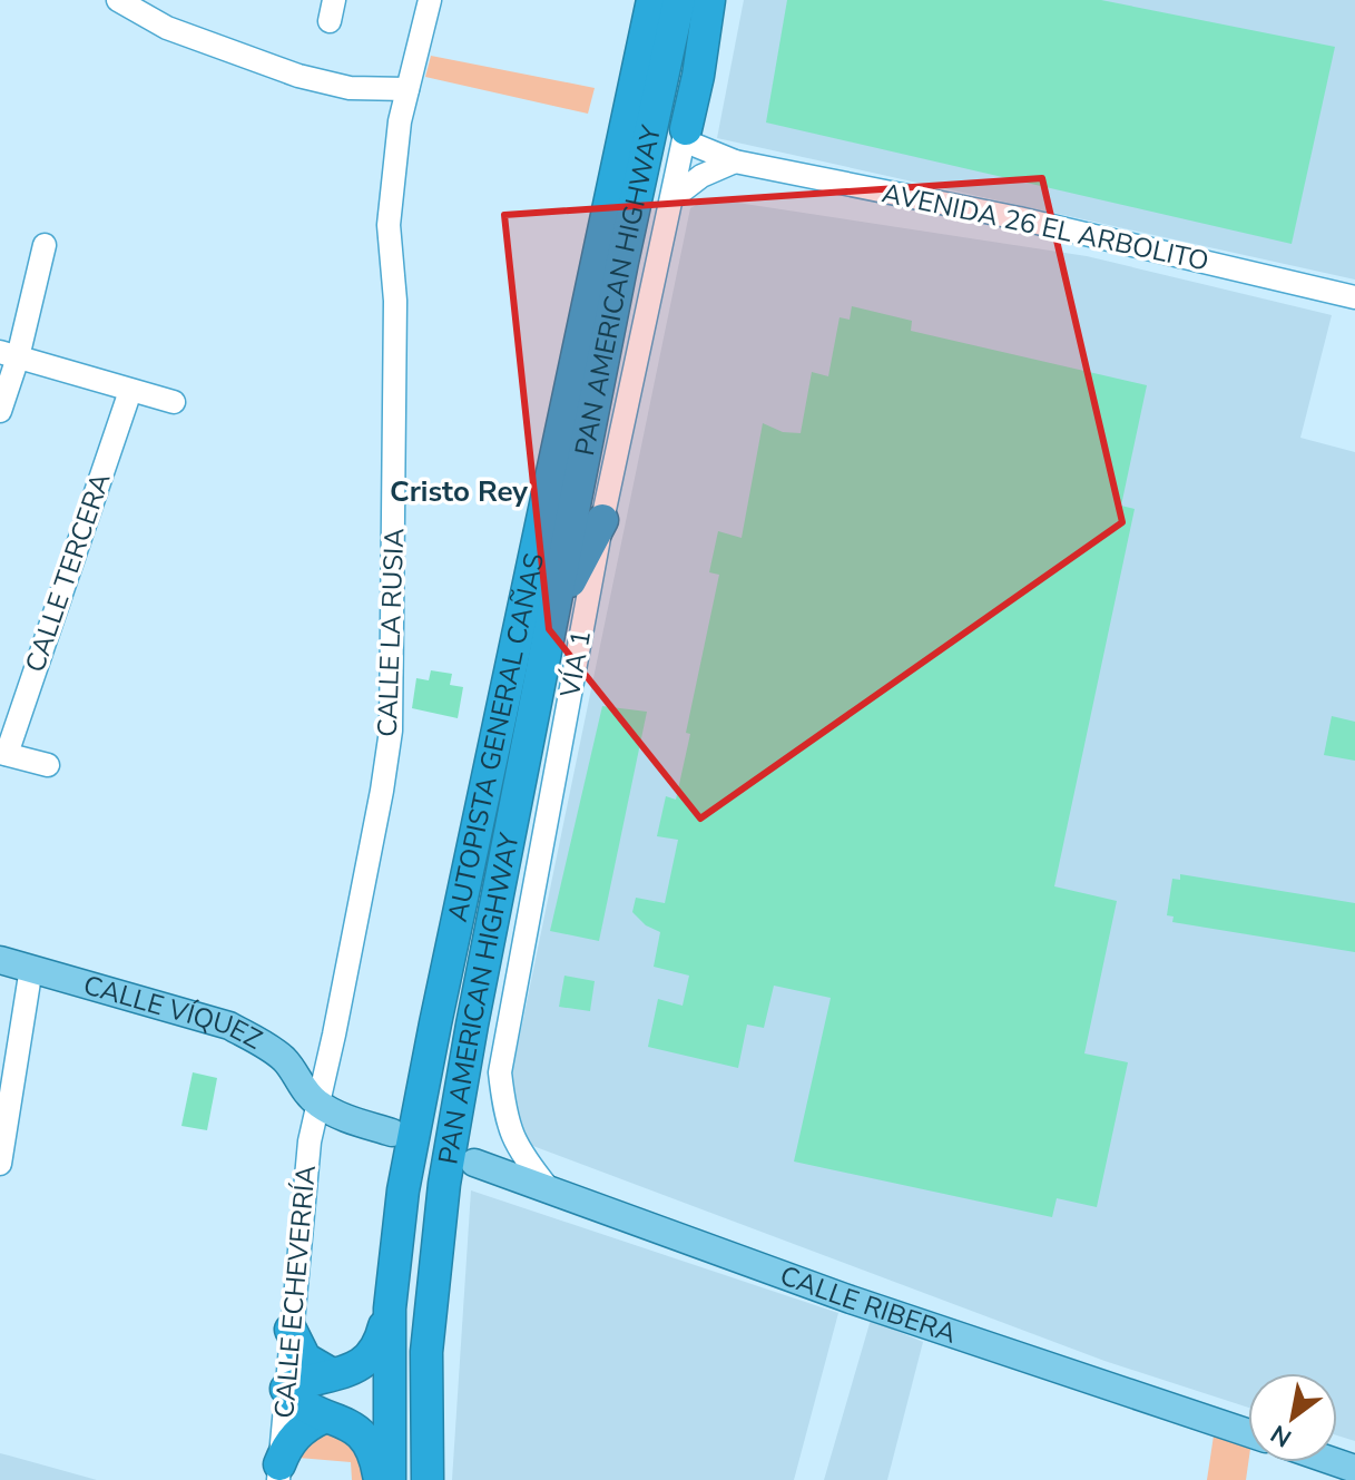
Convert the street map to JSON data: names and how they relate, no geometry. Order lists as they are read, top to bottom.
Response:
{
  "streets": {
    "highway": ["PAN AMERICAN HIGHWAY", "AUTOPISTA GENERAL CAÑAS"],
    "main road": ["CALLE VÍQUEZ", "CALLE RIBERA"],
    "street": [
      "AVENIDA 26 EL ARBOLITO",
      "CALLE TERCERA",
      "CALLE LA RUSIA",
      "VÍA 1",
      "CALLE ECHEVERRÍA"
    ]
  },
  "crossings": [
    ["AVENIDA 26 EL ARBOLITO", "VÍA 1"],
    ["CALLE LA RUSIA", "CALLE VÍQUEZ"],
    ["CALLE LA RUSIA", "CALLE ECHEVERRÍA"],
    ["VÍA 1", "CALLE RIBERA"],
    ["CALLE VÍQUEZ", "CALLE ECHEVERRÍA"]
  ],
  "districts": ["Cristo Rey"],
  "north": "bottom left"
}
